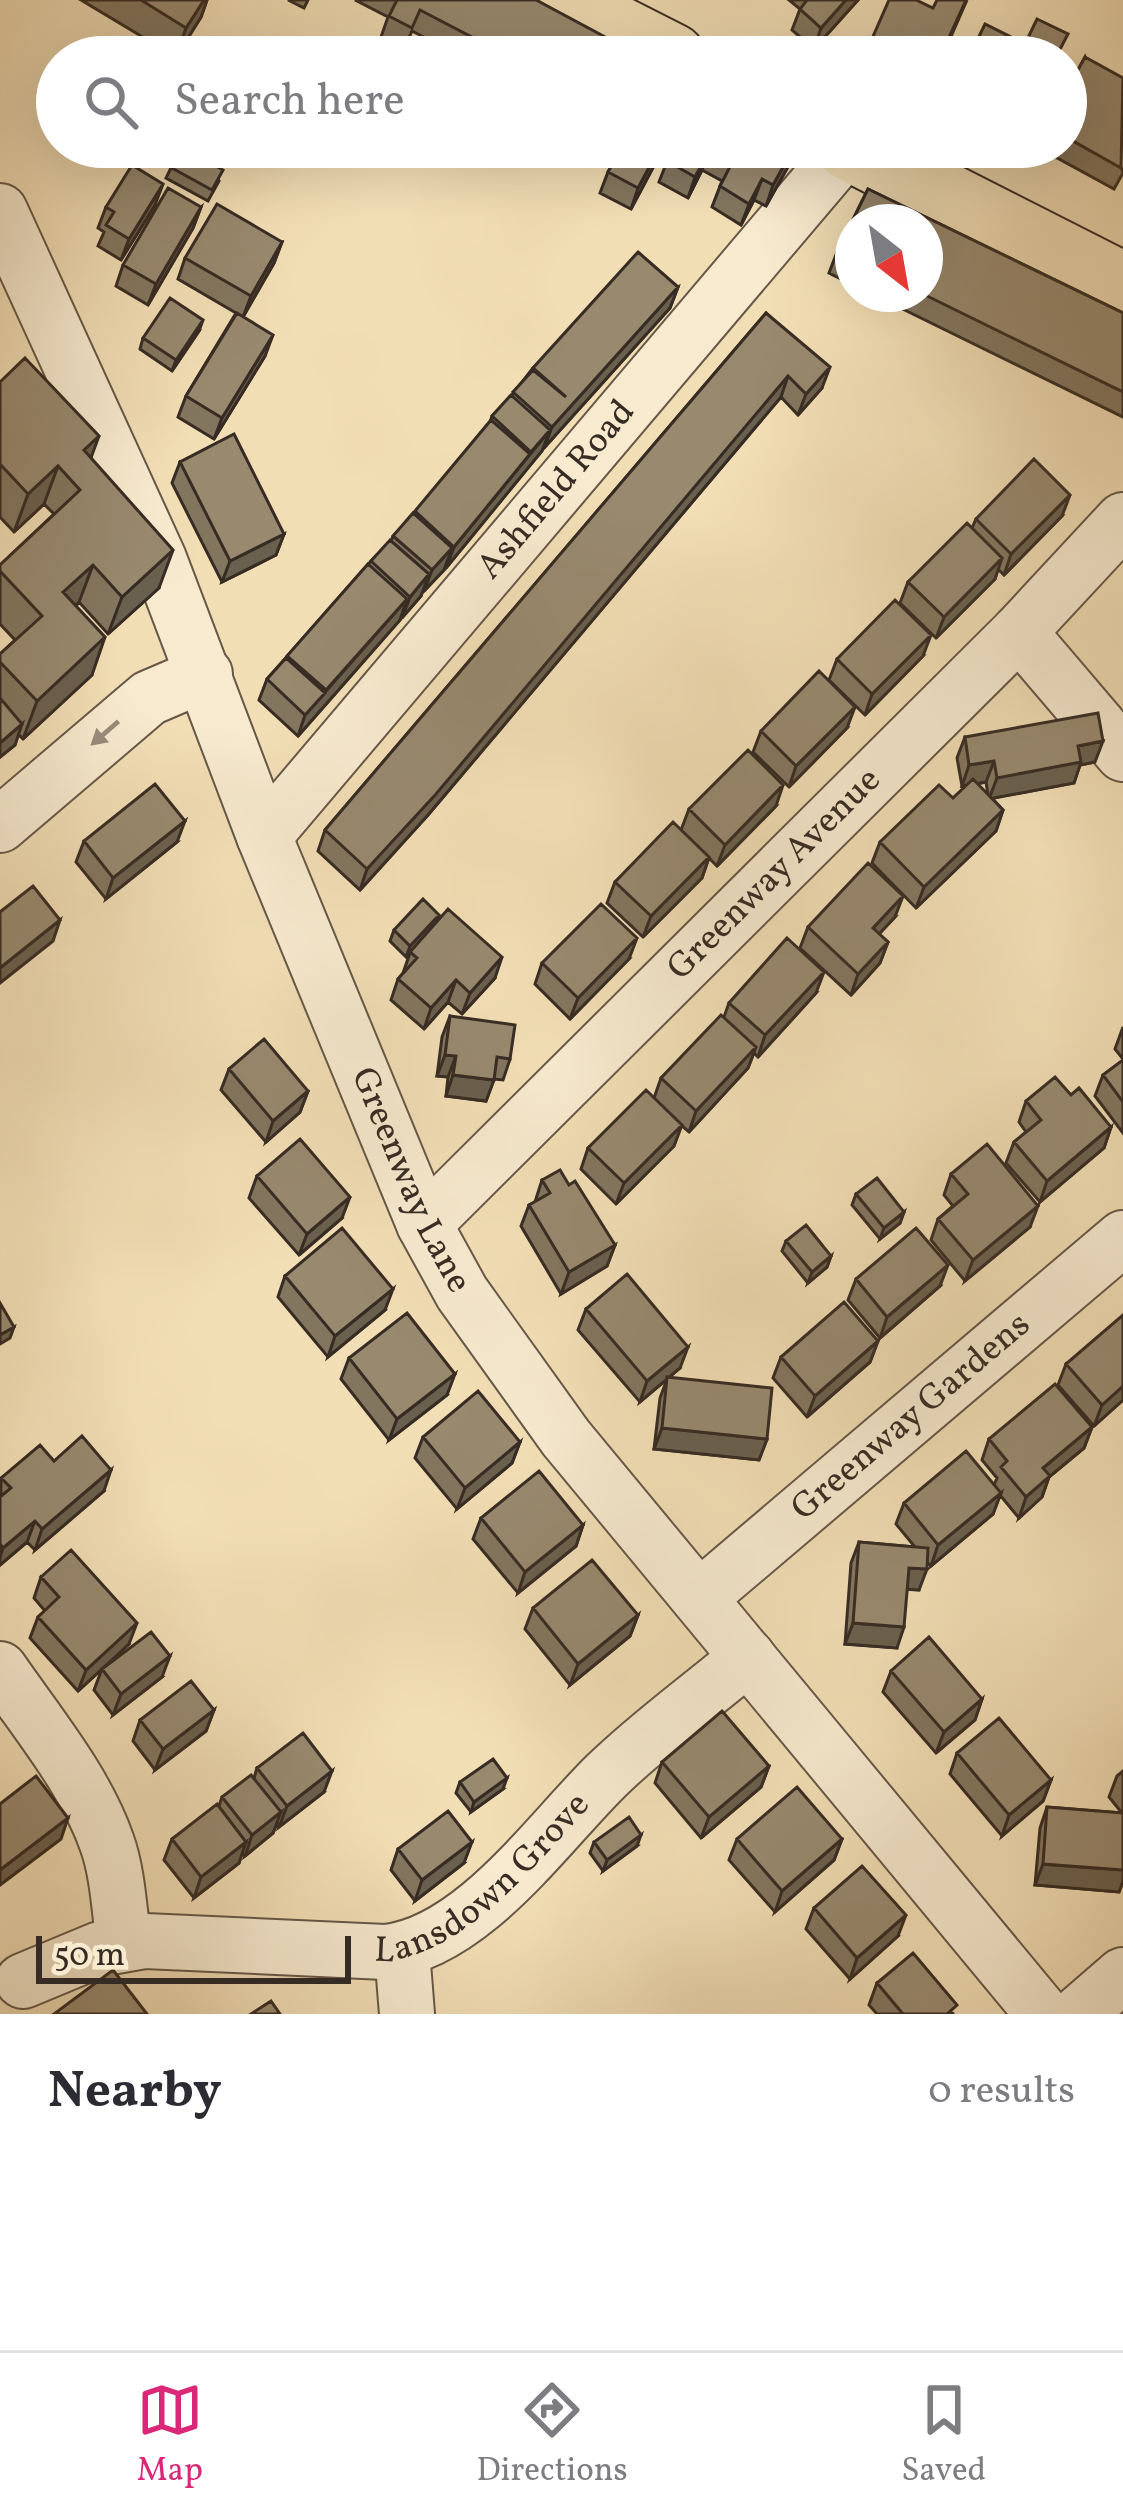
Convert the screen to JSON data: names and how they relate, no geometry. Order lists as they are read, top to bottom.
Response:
{
  "streets": {
    "street": [
      "Ashfield Road",
      "Greenway Avenue",
      "Greenway Lane",
      "Greenway Gardens",
      "Lansdown Grove"
    ]
  },
  "crossings": [
    ["Ashfield Road", "Greenway Lane"],
    ["Greenway Avenue", "Greenway Lane"],
    ["Greenway Lane", "Greenway Gardens"],
    ["Greenway Lane", "Lansdown Grove"]
  ],
  "scale_bar": "50 m",
  "north": "bottom right",
  "page": {
    "search": "Search here",
    "scale": "50 m",
    "heading": ["Nearby", "0 results"],
    "nav": ["Map", "Directions", "Saved"]
  }
}
